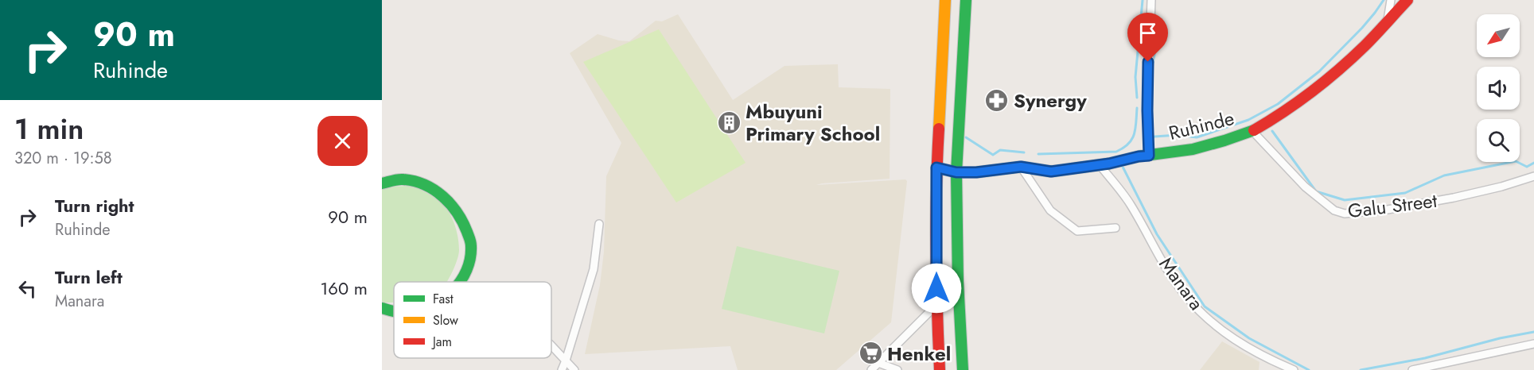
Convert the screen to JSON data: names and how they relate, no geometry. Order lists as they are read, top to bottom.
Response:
{
  "streets": {
    "main road": ["Ruhinde"],
    "street": ["Galu Street", "Manara"]
  },
  "crossings": [
    ["Ruhinde", "Galu Street"],
    ["Ruhinde", "Manara"]
  ],
  "places": {
    "pharmacy": ["Synergy"],
    "building": ["Mbuyuni Primary School"],
    "supermarket": ["Henkel"]
  },
  "legend": ["Fast", "Slow", "Jam"],
  "north": "bottom left",
  "page": {
    "turn": ["90 m", "Ruhinde"],
    "heading": ["1 min", "320 m · 19:58"],
    "list": [
      {
        "name": "Turn right",
        "note": "Ruhinde",
        "value": "90 m"
      },
      {
        "name": "Turn left",
        "note": "Manara",
        "value": "160 m"
      }
    ]
  }
}
